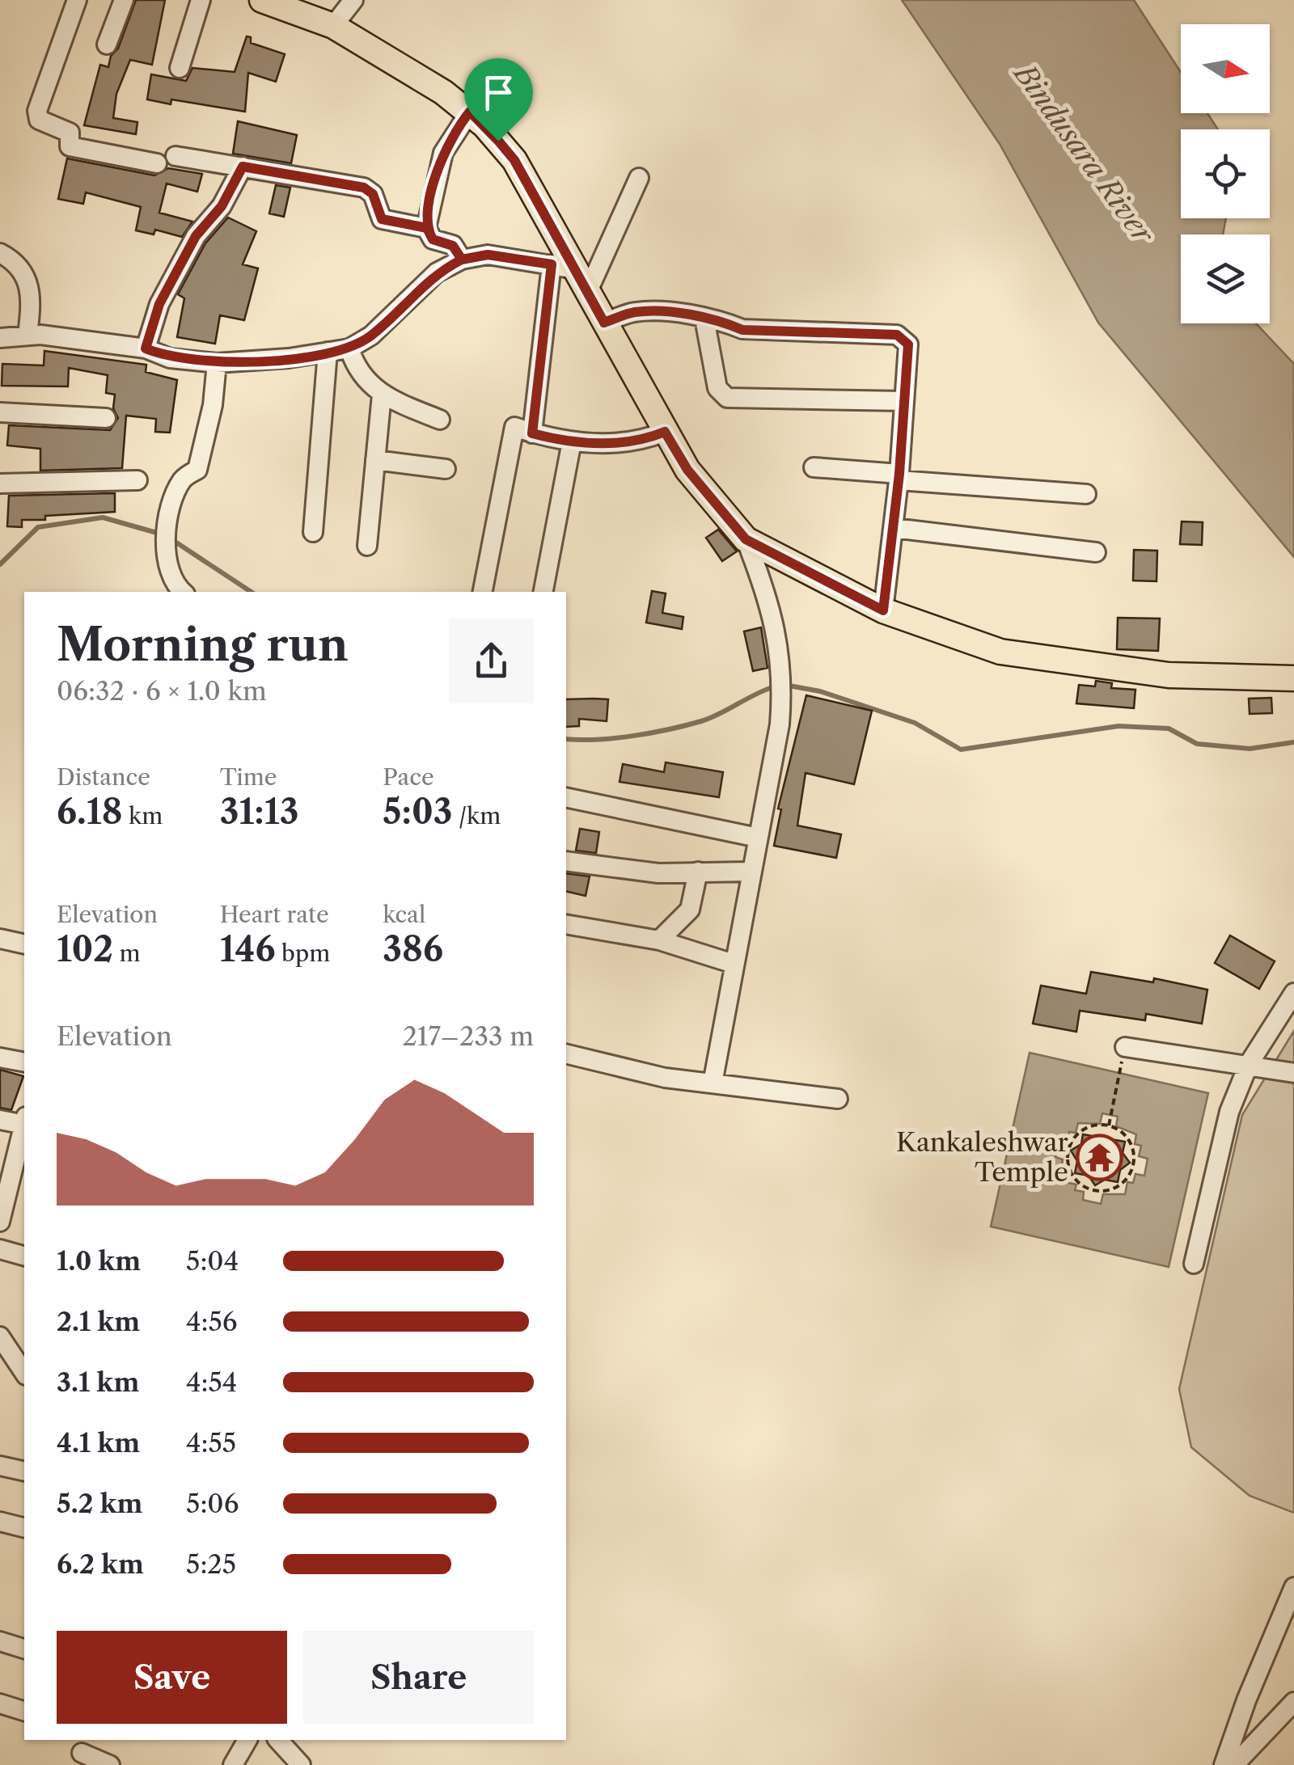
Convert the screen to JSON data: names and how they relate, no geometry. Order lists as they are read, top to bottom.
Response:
{
  "water": ["Bindusara River"],
  "places": {
    "temple": ["Kankaleshwar Temple"]
  },
  "north": "right",
  "page": {
    "heading": ["Morning run", "06:32 · 6 × 1.0 km"],
    "stats": [
      ["Distance", "6.18 km"],
      ["Time", "31:13"],
      ["Pace", "5:03 /km"],
      ["Elevation", "102 m"],
      ["Heart rate", "146 bpm"],
      ["kcal", "386"]
    ],
    "chart": ["Elevation", "217–233 m"],
    "list": [
      {
        "name": "1.0 km",
        "note": "5:04"
      },
      {
        "name": "2.1 km",
        "note": "4:56"
      },
      {
        "name": "3.1 km",
        "note": "4:54"
      },
      {
        "name": "4.1 km",
        "note": "4:55"
      },
      {
        "name": "5.2 km",
        "note": "5:06"
      },
      {
        "name": "6.2 km",
        "note": "5:25"
      }
    ],
    "buttons": ["Save", "Share"]
  }
}
